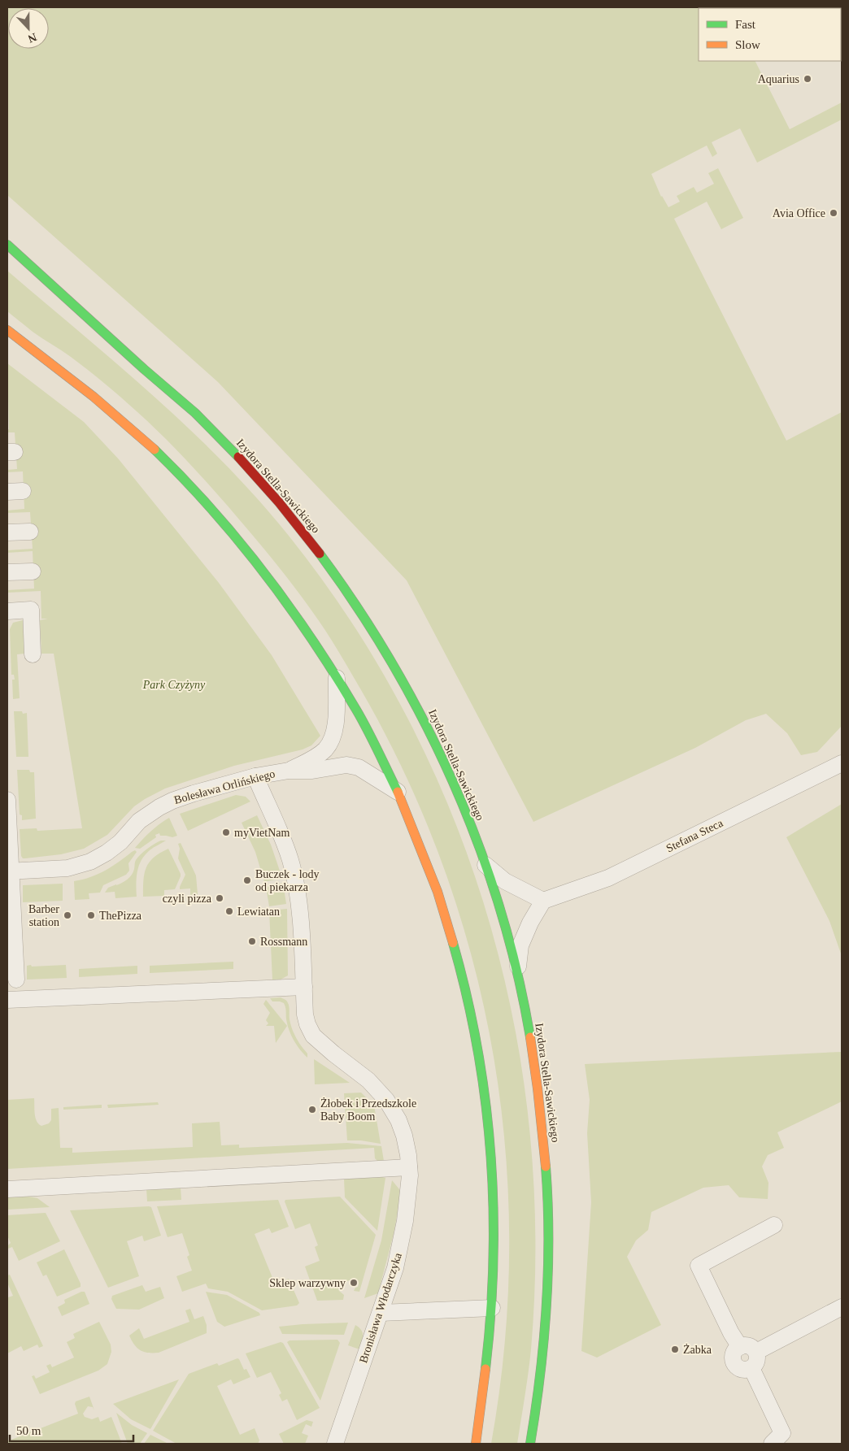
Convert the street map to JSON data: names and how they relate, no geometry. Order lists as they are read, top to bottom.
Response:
{
  "streets": {
    "main road": ["Izydora Stella-Sawickiego"],
    "street": ["Bolesława Orlińskiego", "Stefana Steca", "Bronisława Włodarczyka"]
  },
  "crossings": [
    ["Bolesława Orlińskiego", "Bronisława Włodarczyka"]
  ],
  "parks": ["Park Czyżyny"],
  "places": [
    "Aquarius",
    "Avia Office",
    "myVietNam",
    "Buczek - lody od piekarza",
    "czyli pizza",
    "Lewiatan",
    "Barber station",
    "ThePizza",
    "Rossmann",
    "Żłobek i Przedszkole Baby Boom",
    "Sklep warzywny",
    "Żabka"
  ],
  "legend": ["Fast", "Slow"],
  "scale_bar": "50 m",
  "north": "bottom"
}
